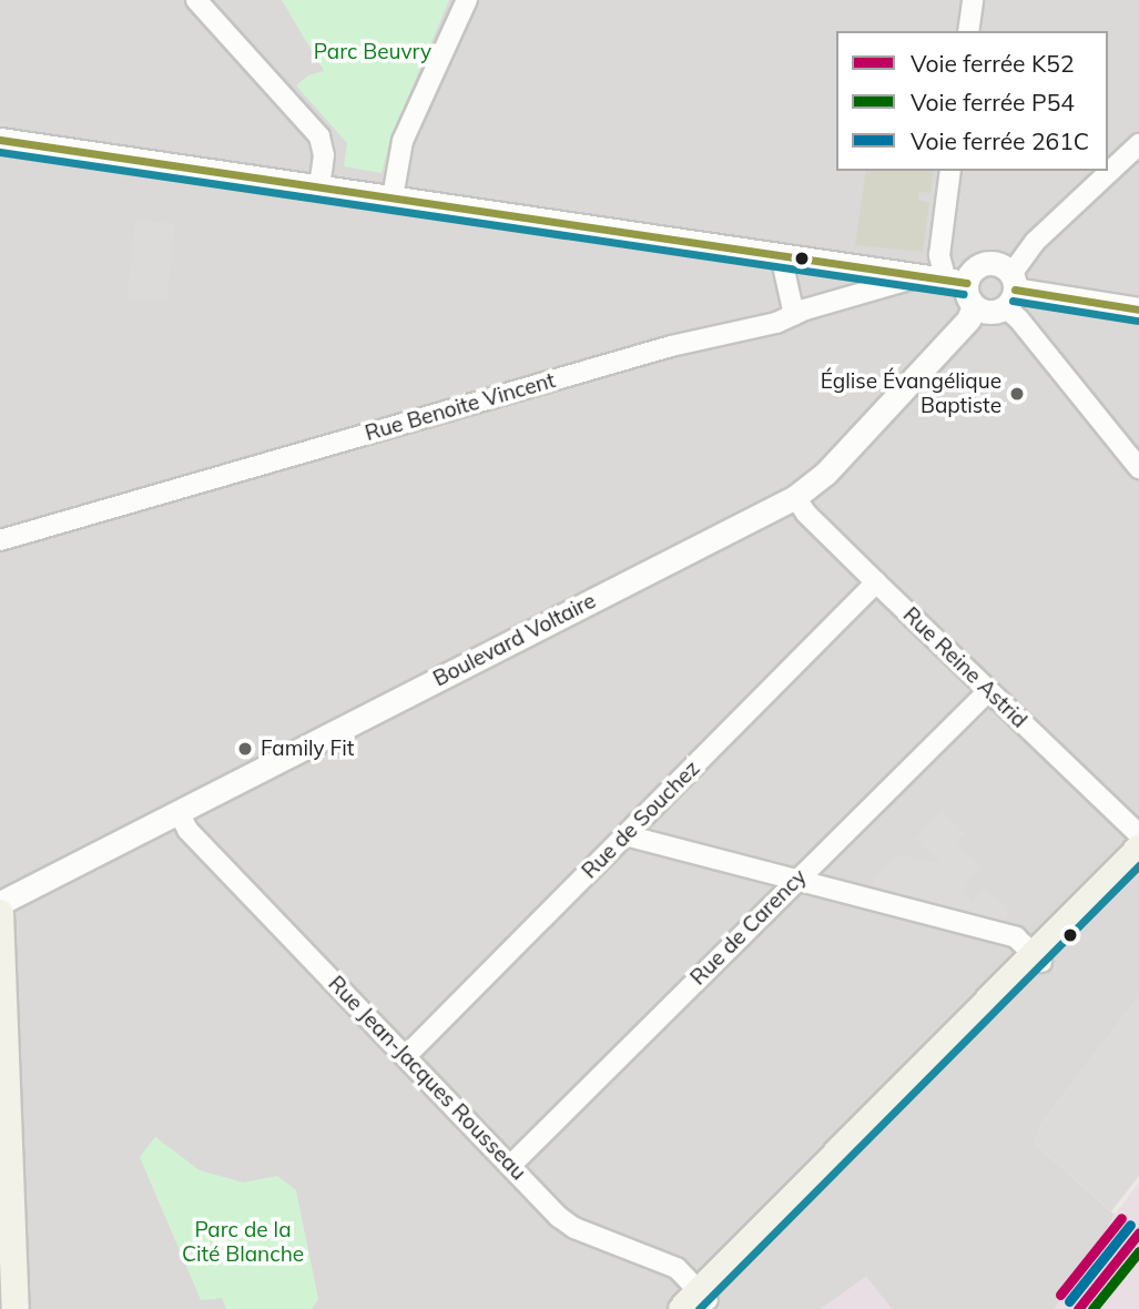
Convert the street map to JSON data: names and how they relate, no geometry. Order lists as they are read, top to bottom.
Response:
{
  "streets": {
    "street": [
      "Rue Benoite Vincent",
      "Boulevard Voltaire",
      "Rue Reine Astrid",
      "Rue de Souchez",
      "Rue de Carency",
      "Rue Jean-Jacques Rousseau"
    ]
  },
  "crossings": [
    ["Boulevard Voltaire", "Rue Reine Astrid"],
    ["Boulevard Voltaire", "Rue Jean-Jacques Rousseau"],
    ["Rue Reine Astrid", "Rue de Souchez"],
    ["Rue Reine Astrid", "Rue de Carency"],
    ["Rue de Souchez", "Rue Jean-Jacques Rousseau"],
    ["Rue de Carency", "Rue Jean-Jacques Rousseau"]
  ],
  "parks": ["Parc Beuvry", "Parc de la Cité Blanche"],
  "places": ["Église Évangélique Baptiste", "Family Fit"],
  "lines": ["rail line 261C", "rail line K52", "rail line P54"],
  "legend": ["Voie ferrée K52", "Voie ferrée P54", "Voie ferrée 261C"]
}
